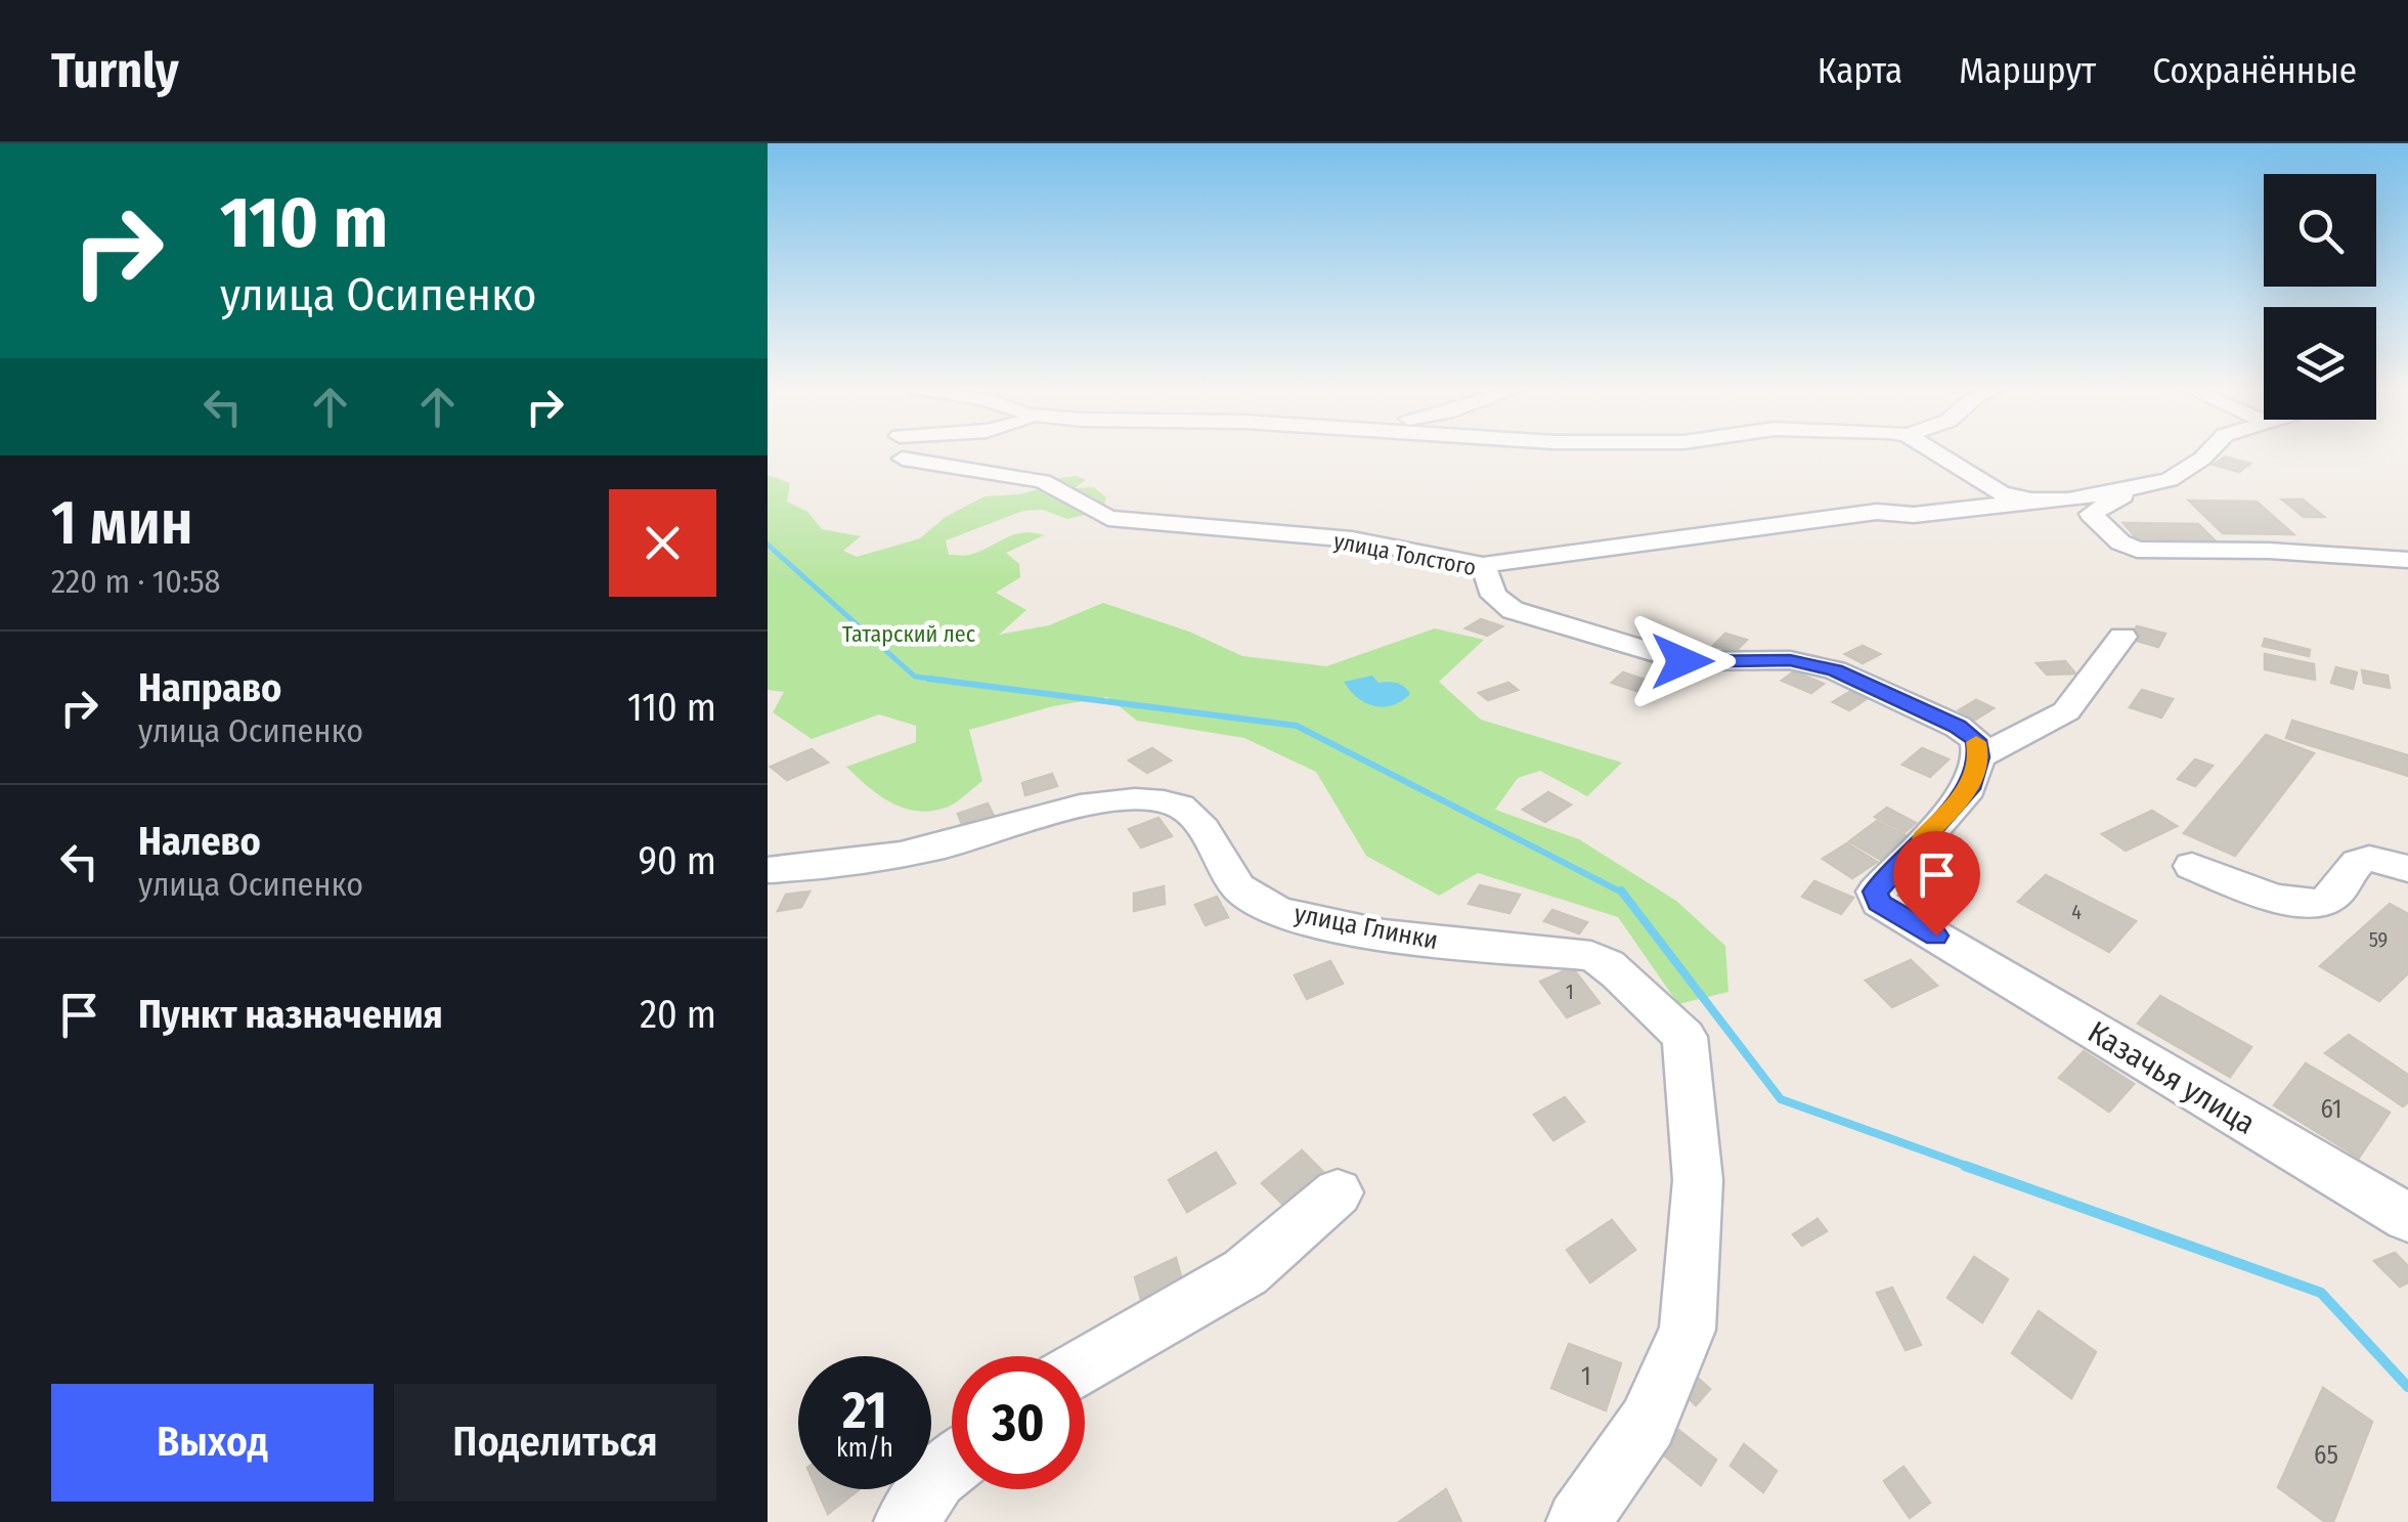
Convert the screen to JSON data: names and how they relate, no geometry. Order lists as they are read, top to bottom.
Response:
{
  "streets": {
    "street": ["улица Толстого", "улица Глинки", "Казачья улица"]
  },
  "crossings": [
    ["улица Толстого", "Казачья улица"]
  ],
  "parks": ["Татарский лес"],
  "house_numbers": [
    "4",
    "59",
    "1",
    "61",
    "1",
    "65"
  ],
  "page": {
    "header": "Turnly",
    "nav": ["Карта", "Маршрут", "Сохранённые"],
    "turn": ["110 m", "улица Осипенко"],
    "heading": ["1 мин", "220 m · 10:58"],
    "list": [
      {
        "name": "Направо",
        "note": "улица Осипенко",
        "value": "110 m"
      },
      {
        "name": "Налево",
        "note": "улица Осипенко",
        "value": "90 m"
      },
      {
        "name": "Пункт назначения",
        "value": "20 m"
      }
    ],
    "speed": "21 km/h",
    "limit": "30",
    "buttons": ["Выход", "Поделиться"]
  }
}
